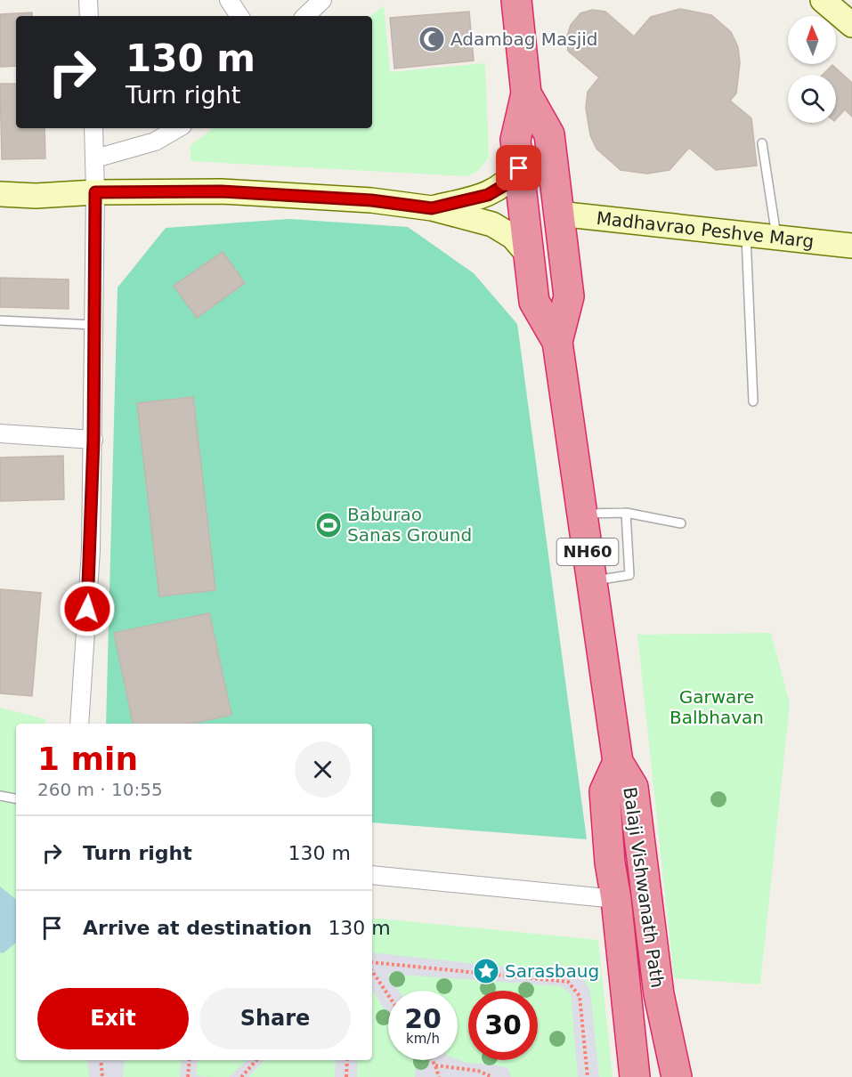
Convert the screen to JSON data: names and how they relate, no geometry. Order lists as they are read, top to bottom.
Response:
{
  "streets": {
    "highway": ["NH60", "Balaji Vishwanath Path"],
    "street": ["Madhavrao Peshve Marg"]
  },
  "crossings": [
    ["Madhavrao Peshve Marg", "NH60"],
    ["NH60", "Balaji Vishwanath Path"]
  ],
  "parks": ["Garware Balbhavan"],
  "places": {
    "mosque": ["Adambag Masjid"],
    "sports": ["Baburao Sanas Ground"],
    "place": ["Sarasbaug"]
  },
  "north": "top",
  "page": {
    "turn": ["130 m", "Turn right"],
    "heading": ["1 min", "260 m · 10:55"],
    "list": [
      {
        "name": "Turn right",
        "value": "130 m"
      },
      {
        "name": "Arrive at destination",
        "value": "130 m"
      }
    ],
    "buttons": ["Exit", "Share"],
    "speed": "20 km/h",
    "limit": "30"
  }
}
